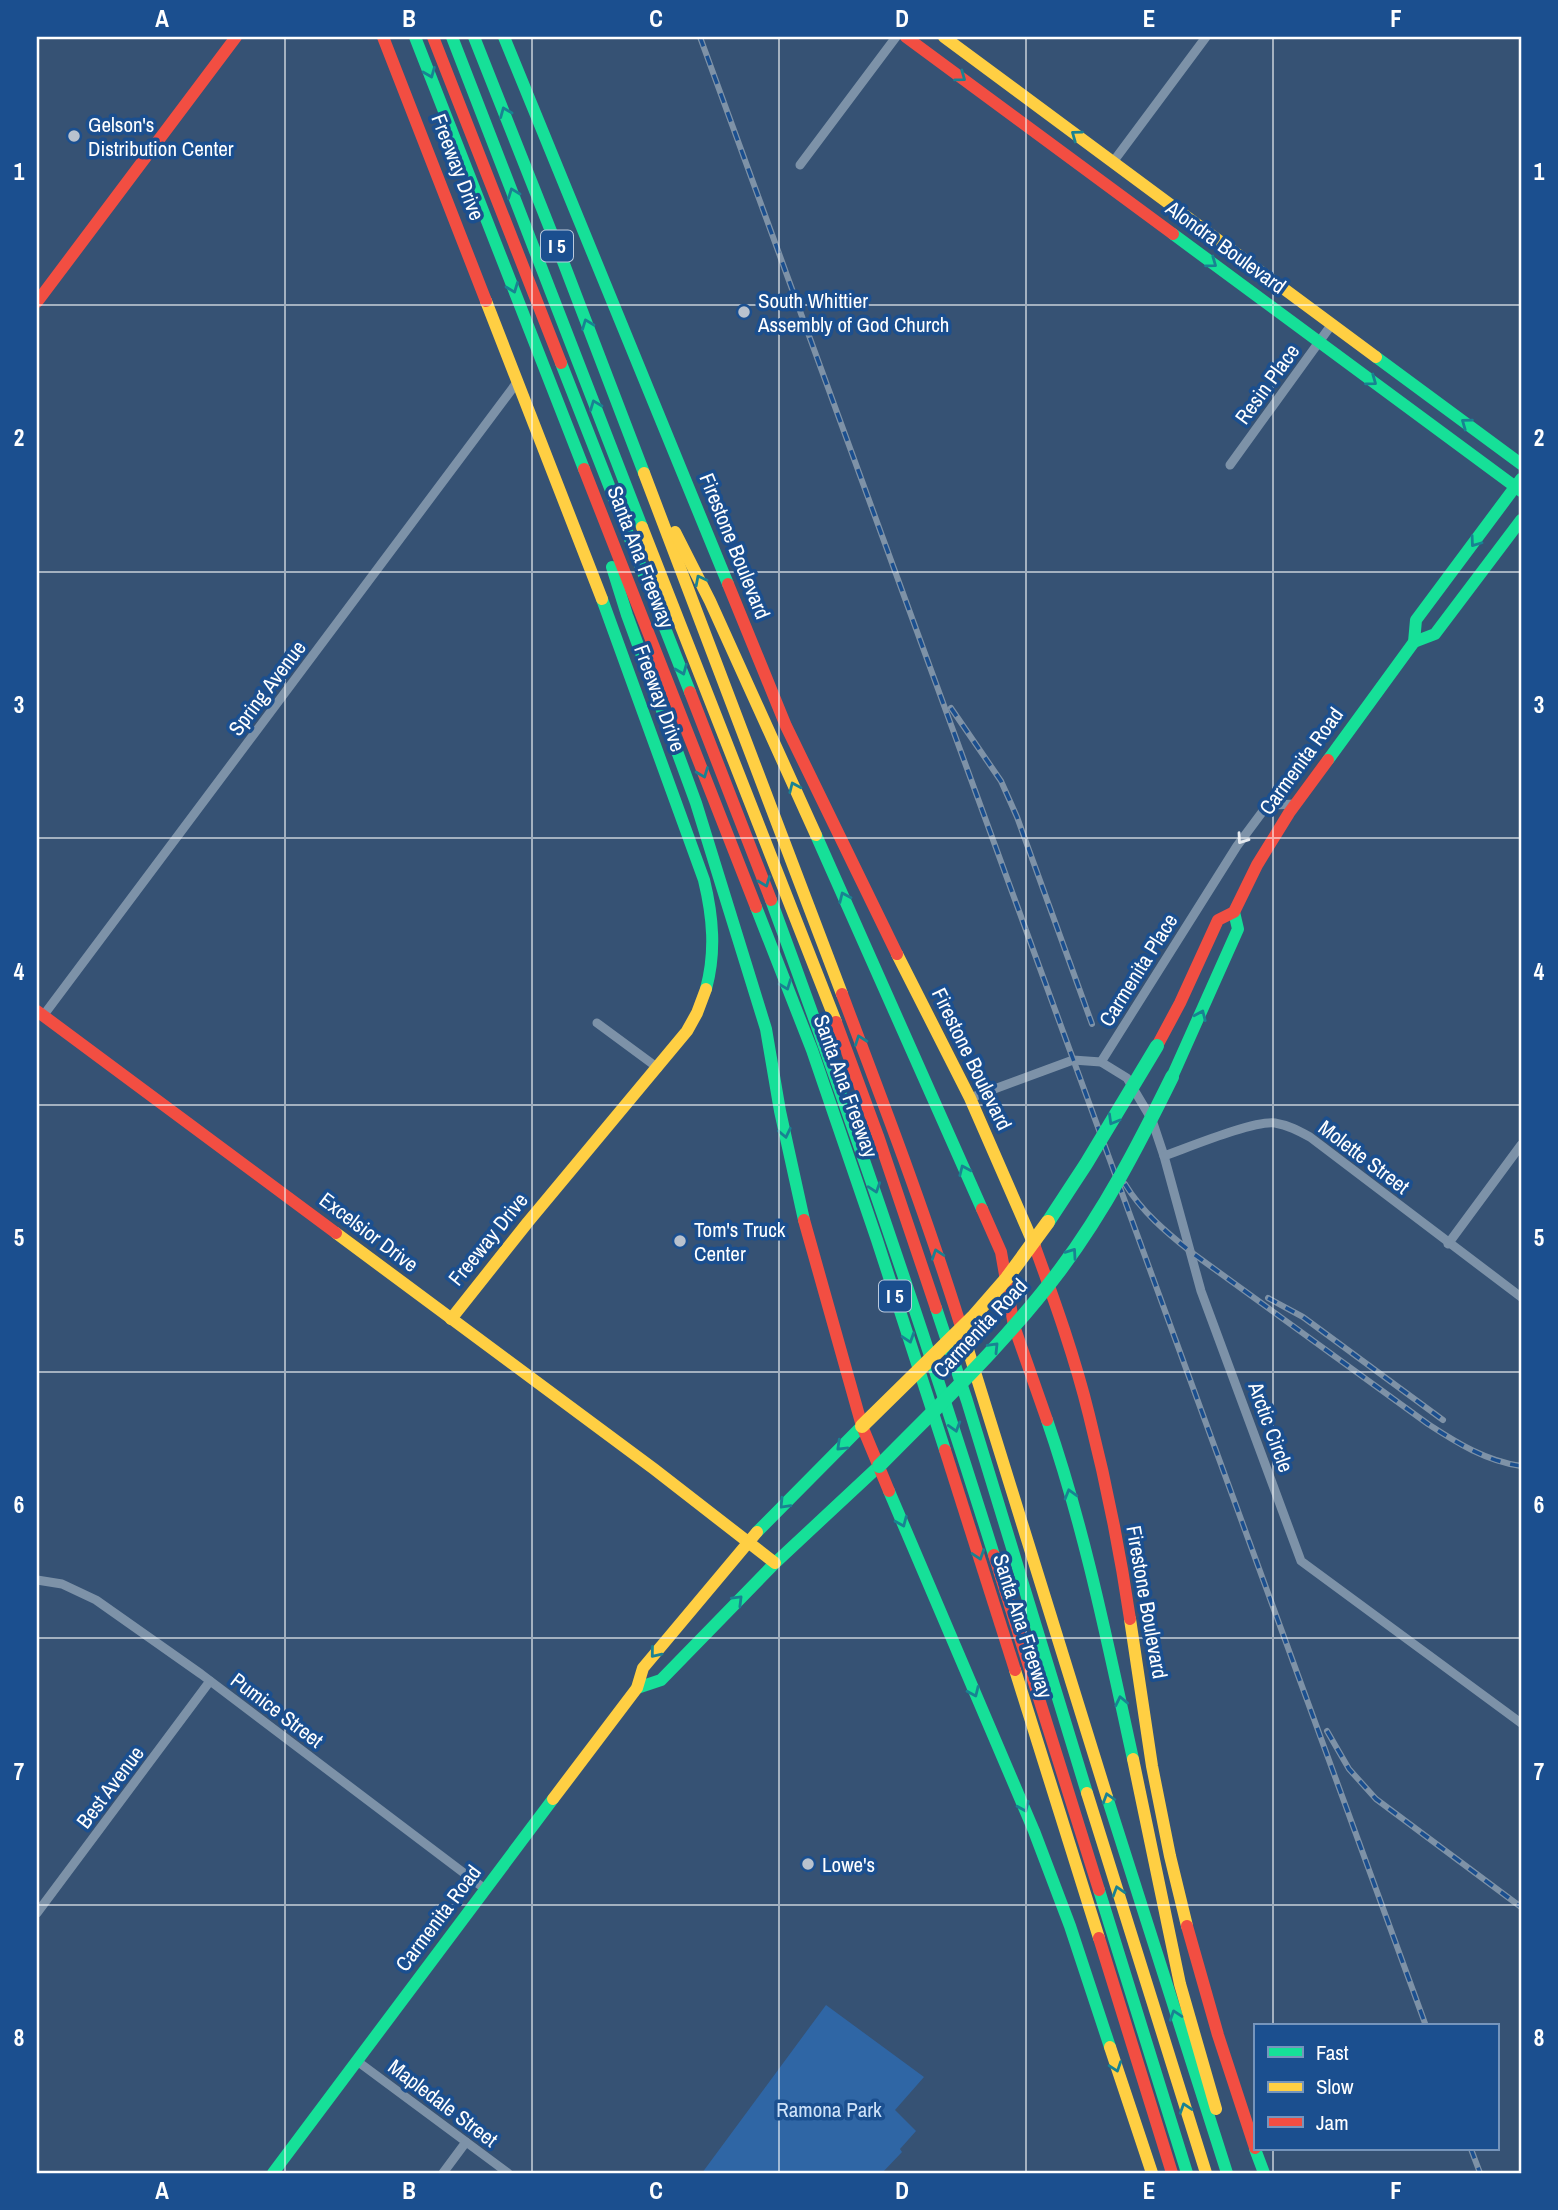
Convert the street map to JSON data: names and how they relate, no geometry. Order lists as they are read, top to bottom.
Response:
{
  "streets": {
    "main road": [
      "Freeway Drive",
      "I 5",
      "Alondra Boulevard",
      "Firestone Boulevard",
      "Santa Ana Freeway",
      "Carmenita Road",
      "Excelsior Drive"
    ],
    "street": [
      "Resin Place",
      "Spring Avenue",
      "Carmenita Place",
      "Molette Street",
      "Arctic Circle",
      "Pumice Street",
      "Best Avenue",
      "Mapledale Street"
    ]
  },
  "crossings": [
    ["Freeway Drive", "Spring Avenue"],
    ["Freeway Drive", "Excelsior Drive"],
    ["Alondra Boulevard", "Resin Place"],
    ["Alondra Boulevard", "Carmenita Road"],
    ["Spring Avenue", "Excelsior Drive"],
    ["Carmenita Road", "Carmenita Place"],
    ["Carmenita Road", "Excelsior Drive"],
    ["Carmenita Road", "Pumice Street"],
    ["Carmenita Road", "Mapledale Street"],
    ["Carmenita Place", "Arctic Circle"],
    ["Molette Street", "Arctic Circle"],
    ["Pumice Street", "Best Avenue"]
  ],
  "one_way": ["Carmenita Place"],
  "parks": ["Ramona Park"],
  "places": [
    "Gelson's Distribution Center",
    "South Whittier Assembly of God Church",
    "Tom's Truck Center",
    "Lowe's"
  ],
  "legend": ["Fast", "Slow", "Jam"],
  "grid": {
    "columns": [
      "A",
      "B",
      "C",
      "D",
      "E",
      "F"
    ],
    "rows": [
      "1",
      "2",
      "3",
      "4",
      "5",
      "6",
      "7",
      "8"
    ]
  }
}
